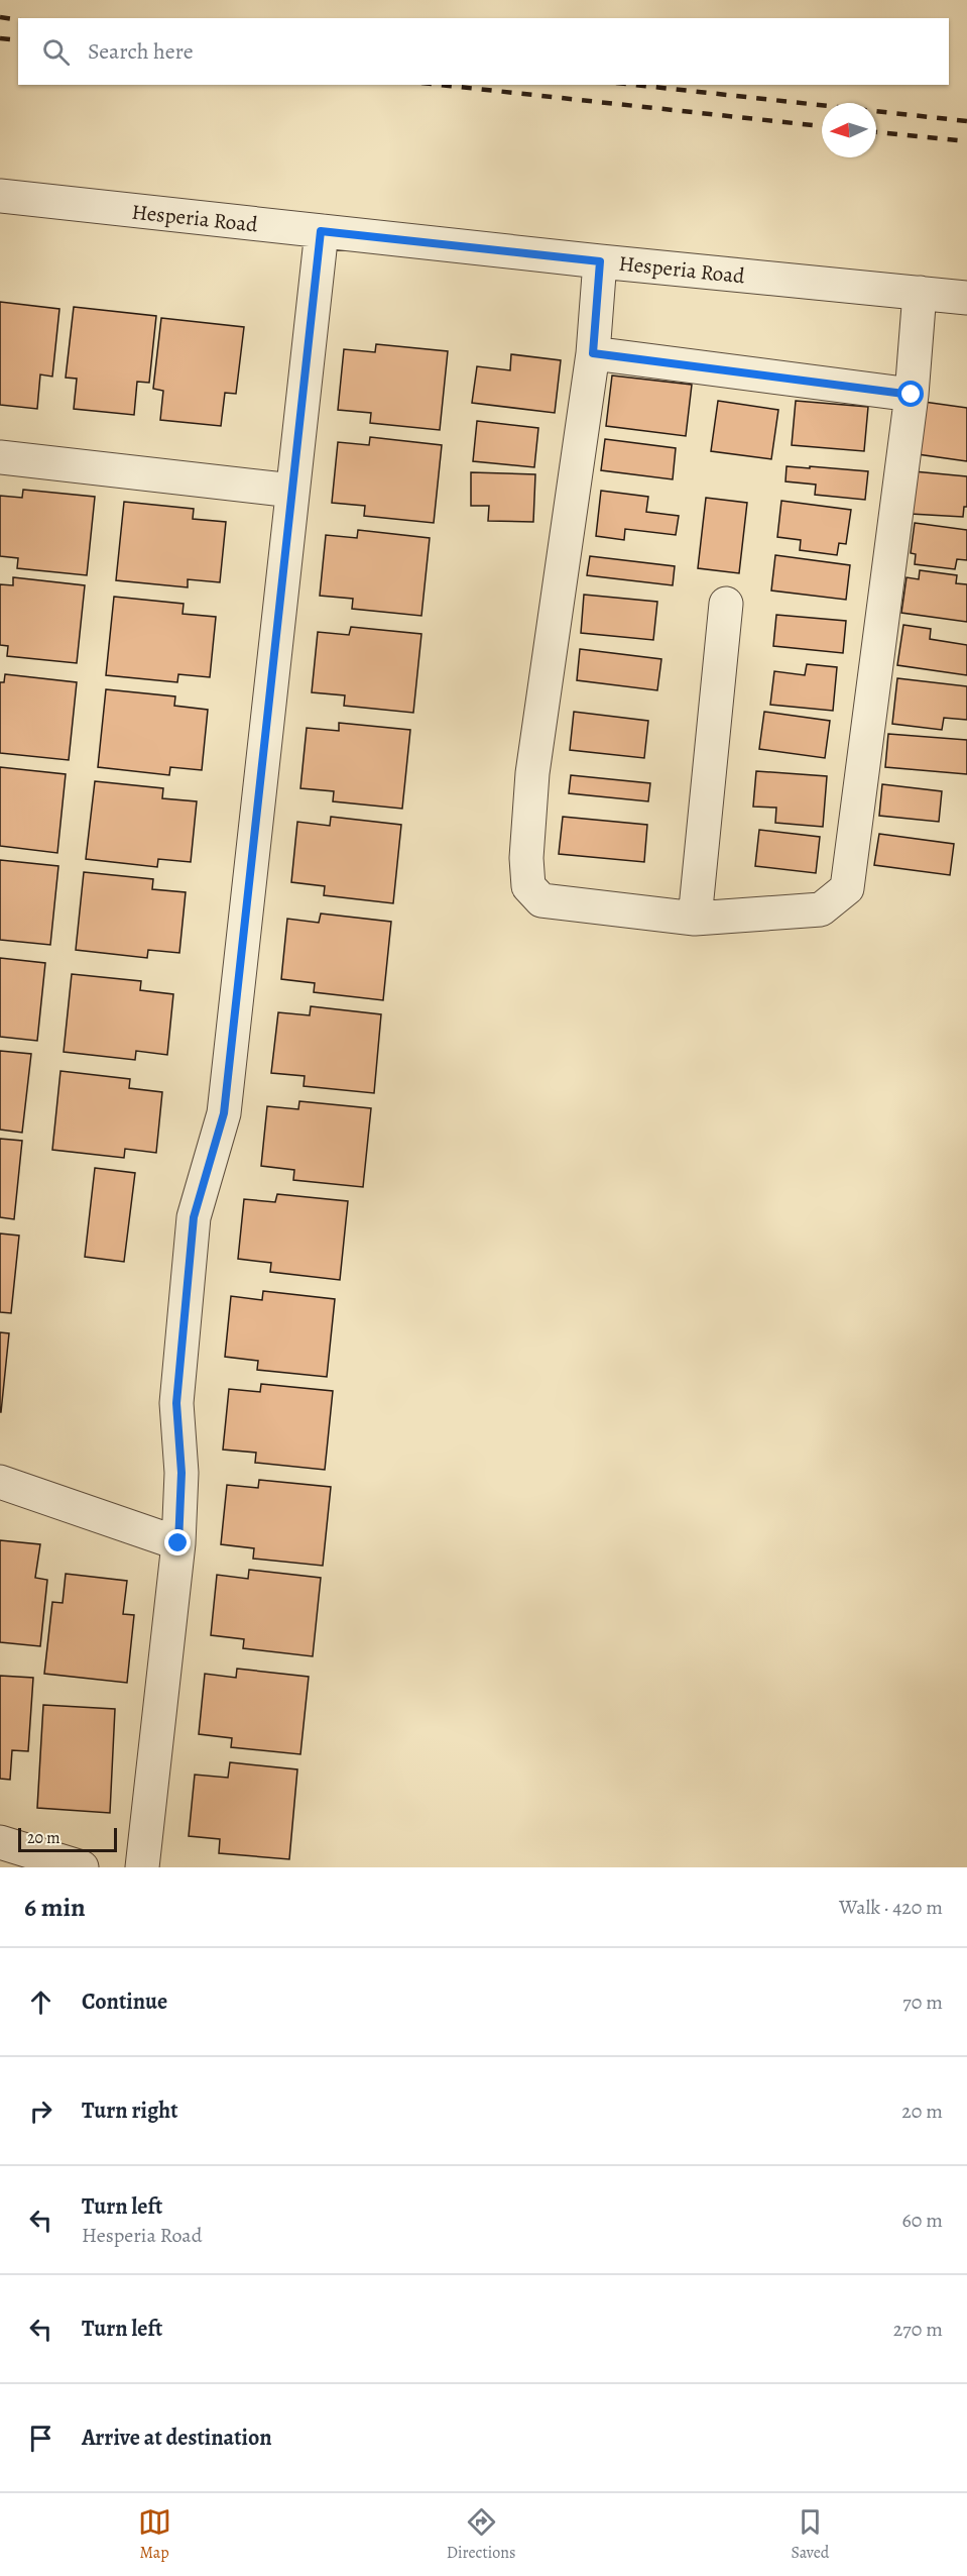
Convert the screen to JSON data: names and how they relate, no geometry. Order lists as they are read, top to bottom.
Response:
{
  "streets": {
    "street": ["Hesperia Road"]
  },
  "scale_bar": "20 m",
  "north": "left",
  "page": {
    "search": "Search here",
    "scale": "20 m",
    "heading": ["6 min", "Walk · 420 m"],
    "list": [
      ["Continue", "70 m"],
      ["Turn right", "20 m"],
      ["Turn left", "Hesperia Road", "60 m"],
      ["Turn left", "270 m"],
      "Arrive at destination"
    ],
    "nav": ["Map", "Directions", "Saved"]
  }
}
